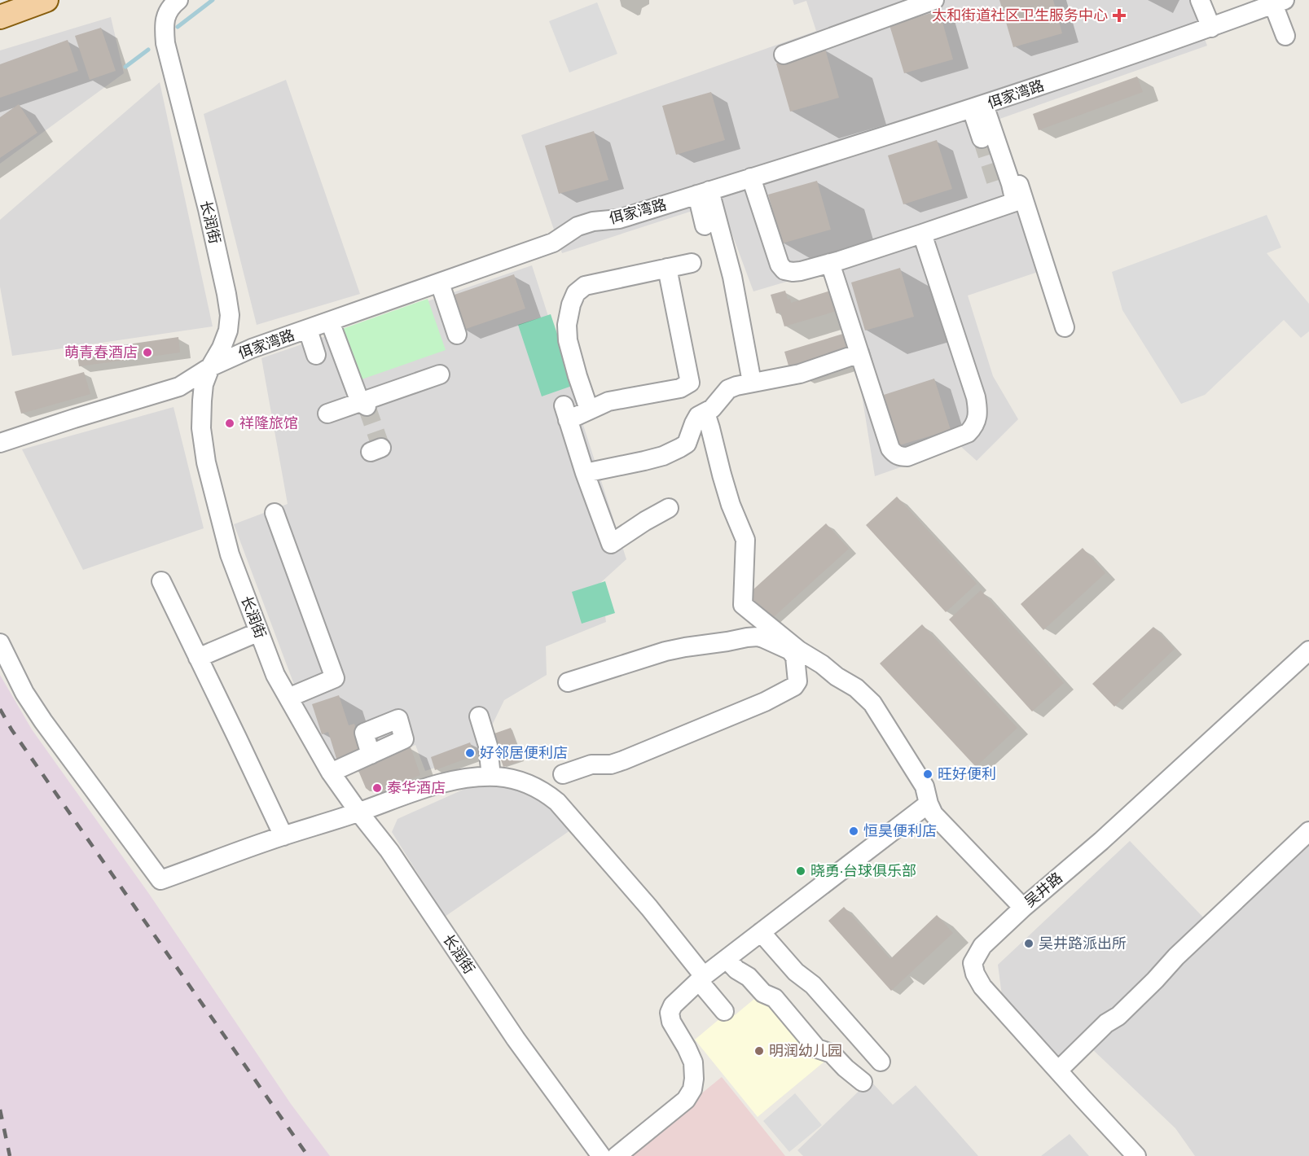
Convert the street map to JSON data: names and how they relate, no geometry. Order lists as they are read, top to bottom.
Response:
{
  "streets": {
    "street": ["佴家湾路", "长润街", "吴井路"]
  },
  "crossings": [
    ["佴家湾路", "长润街"]
  ],
  "places": {
    "health": ["太和街道社区卫生服务中心"],
    "other": [
      "萌青春酒店",
      "祥隆旅馆",
      "好邻居便利店",
      "旺好便利",
      "泰华酒店",
      "恒昊便利店",
      "晓勇·台球俱乐部",
      "吴井路派出所",
      "明润幼儿园"
    ]
  }
}
